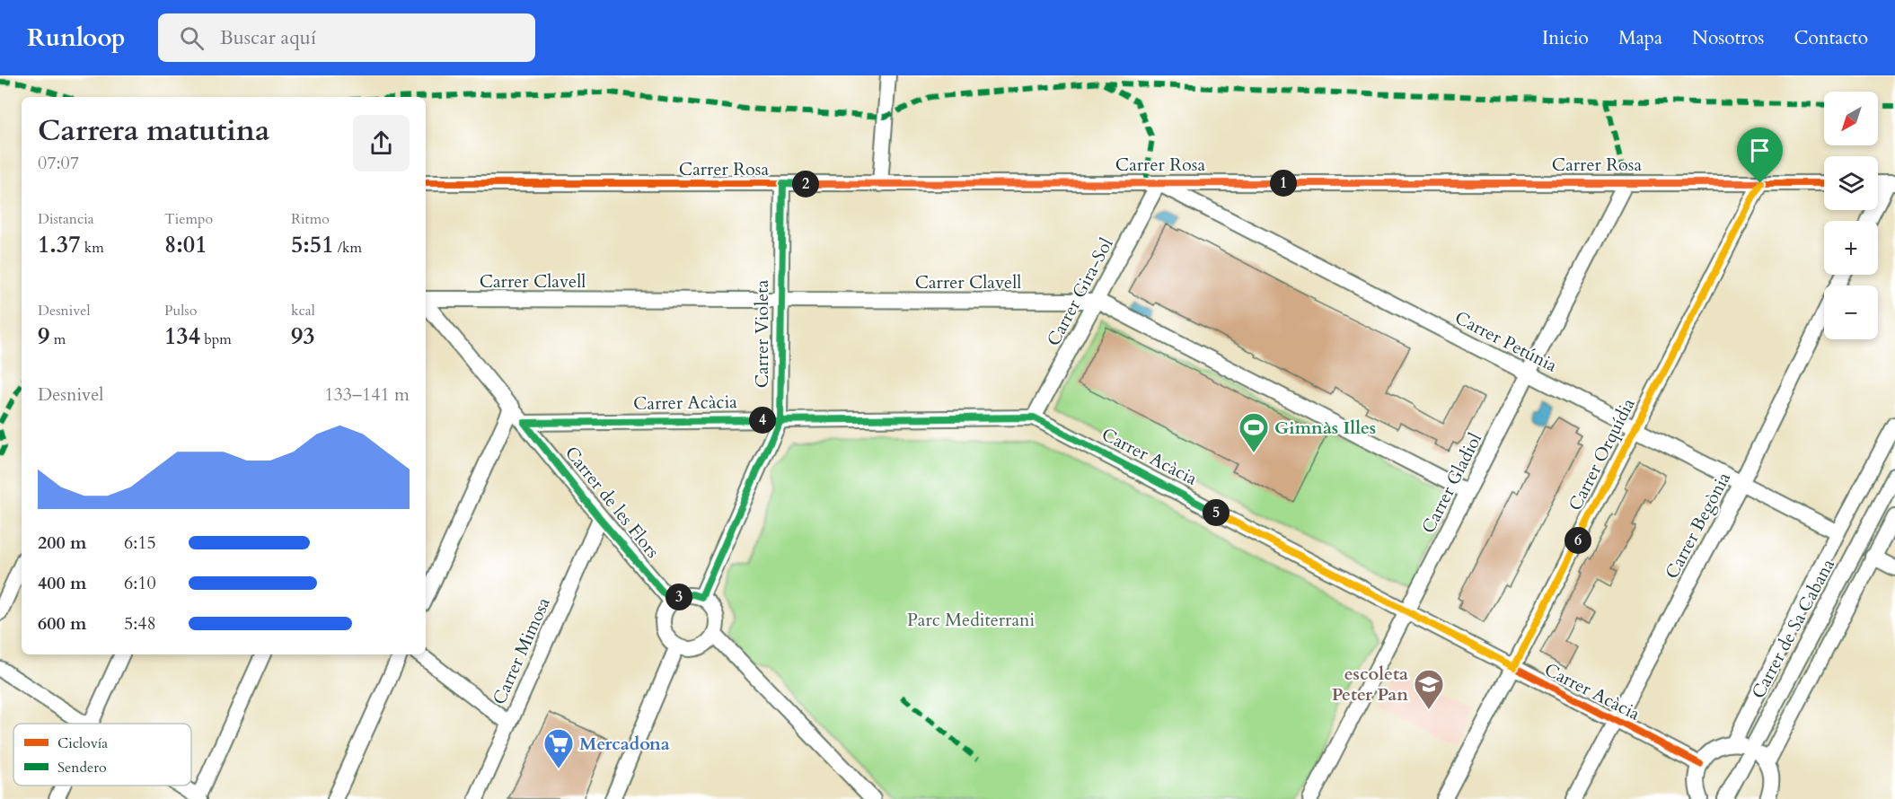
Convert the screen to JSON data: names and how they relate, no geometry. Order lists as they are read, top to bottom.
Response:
{
  "streets": {
    "street": [
      "Carrer Rosa",
      "Carrer Clavell",
      "Carrer Gira-Sol",
      "Carrer Violeta",
      "Carrer Petúnia",
      "Carrer Acàcia",
      "Carrer Orquídia",
      "Carrer Gladiol",
      "Carrer de les Flors",
      "Carrer Begònia",
      "Carrer de Sa Cabana",
      "Carrer Mimosa"
    ]
  },
  "crossings": [
    ["Carrer Rosa", "Carrer Gira-Sol"],
    ["Carrer Rosa", "Carrer Violeta"],
    ["Carrer Rosa", "Carrer Petúnia"],
    ["Carrer Rosa", "Carrer Orquídia"],
    ["Carrer Rosa", "Carrer Gladiol"],
    ["Carrer Clavell", "Carrer Gira-Sol"],
    ["Carrer Clavell", "Carrer Violeta"],
    ["Carrer Clavell", "Carrer Gladiol"],
    ["Carrer Gira-Sol", "Carrer Petúnia"],
    ["Carrer Gira-Sol", "Carrer Acàcia"],
    ["Carrer Violeta", "Carrer Acàcia"],
    ["Carrer Violeta", "Carrer de les Flors"],
    ["Carrer Petúnia", "Carrer Orquídia"],
    ["Carrer Petúnia", "Carrer Gladiol"],
    ["Carrer Petúnia", "Carrer Begònia"],
    ["Carrer Acàcia", "Carrer Orquídia"],
    ["Carrer Acàcia", "Carrer Gladiol"],
    ["Carrer Acàcia", "Carrer de les Flors"],
    ["Carrer Acàcia", "Carrer Begònia"],
    ["Carrer de les Flors", "Carrer Mimosa"]
  ],
  "parks": ["Parc Mediterrani"],
  "places": {
    "sports": ["Gimnàs Illes"],
    "school or university": ["escoleta Peter Pan"],
    "supermarket": ["Mercadona"]
  },
  "legend": ["Ciclovía", "Sendero"],
  "north": "bottom left",
  "page": {
    "header": "Runloop",
    "search": "Buscar aquí",
    "nav": [
      "Inicio",
      "Mapa",
      "Nosotros",
      "Contacto"
    ],
    "map_buttons": ["+", "−"],
    "heading": ["Carrera matutina", "07:07"],
    "pins": [
      "1",
      "2",
      "4",
      "5",
      "6",
      "3"
    ],
    "stats": [
      ["Distancia", "1.37 km"],
      ["Tiempo", "8:01"],
      ["Ritmo", "5:51 /km"],
      ["Desnivel", "9 m"],
      ["Pulso", "134 bpm"],
      ["kcal", "93"]
    ],
    "chart": ["Desnivel", "133–141 m"],
    "list": [
      {
        "name": "200 m",
        "note": "6:15"
      },
      {
        "name": "400 m",
        "note": "6:10"
      },
      {
        "name": "600 m",
        "note": "5:48"
      }
    ]
  }
}
